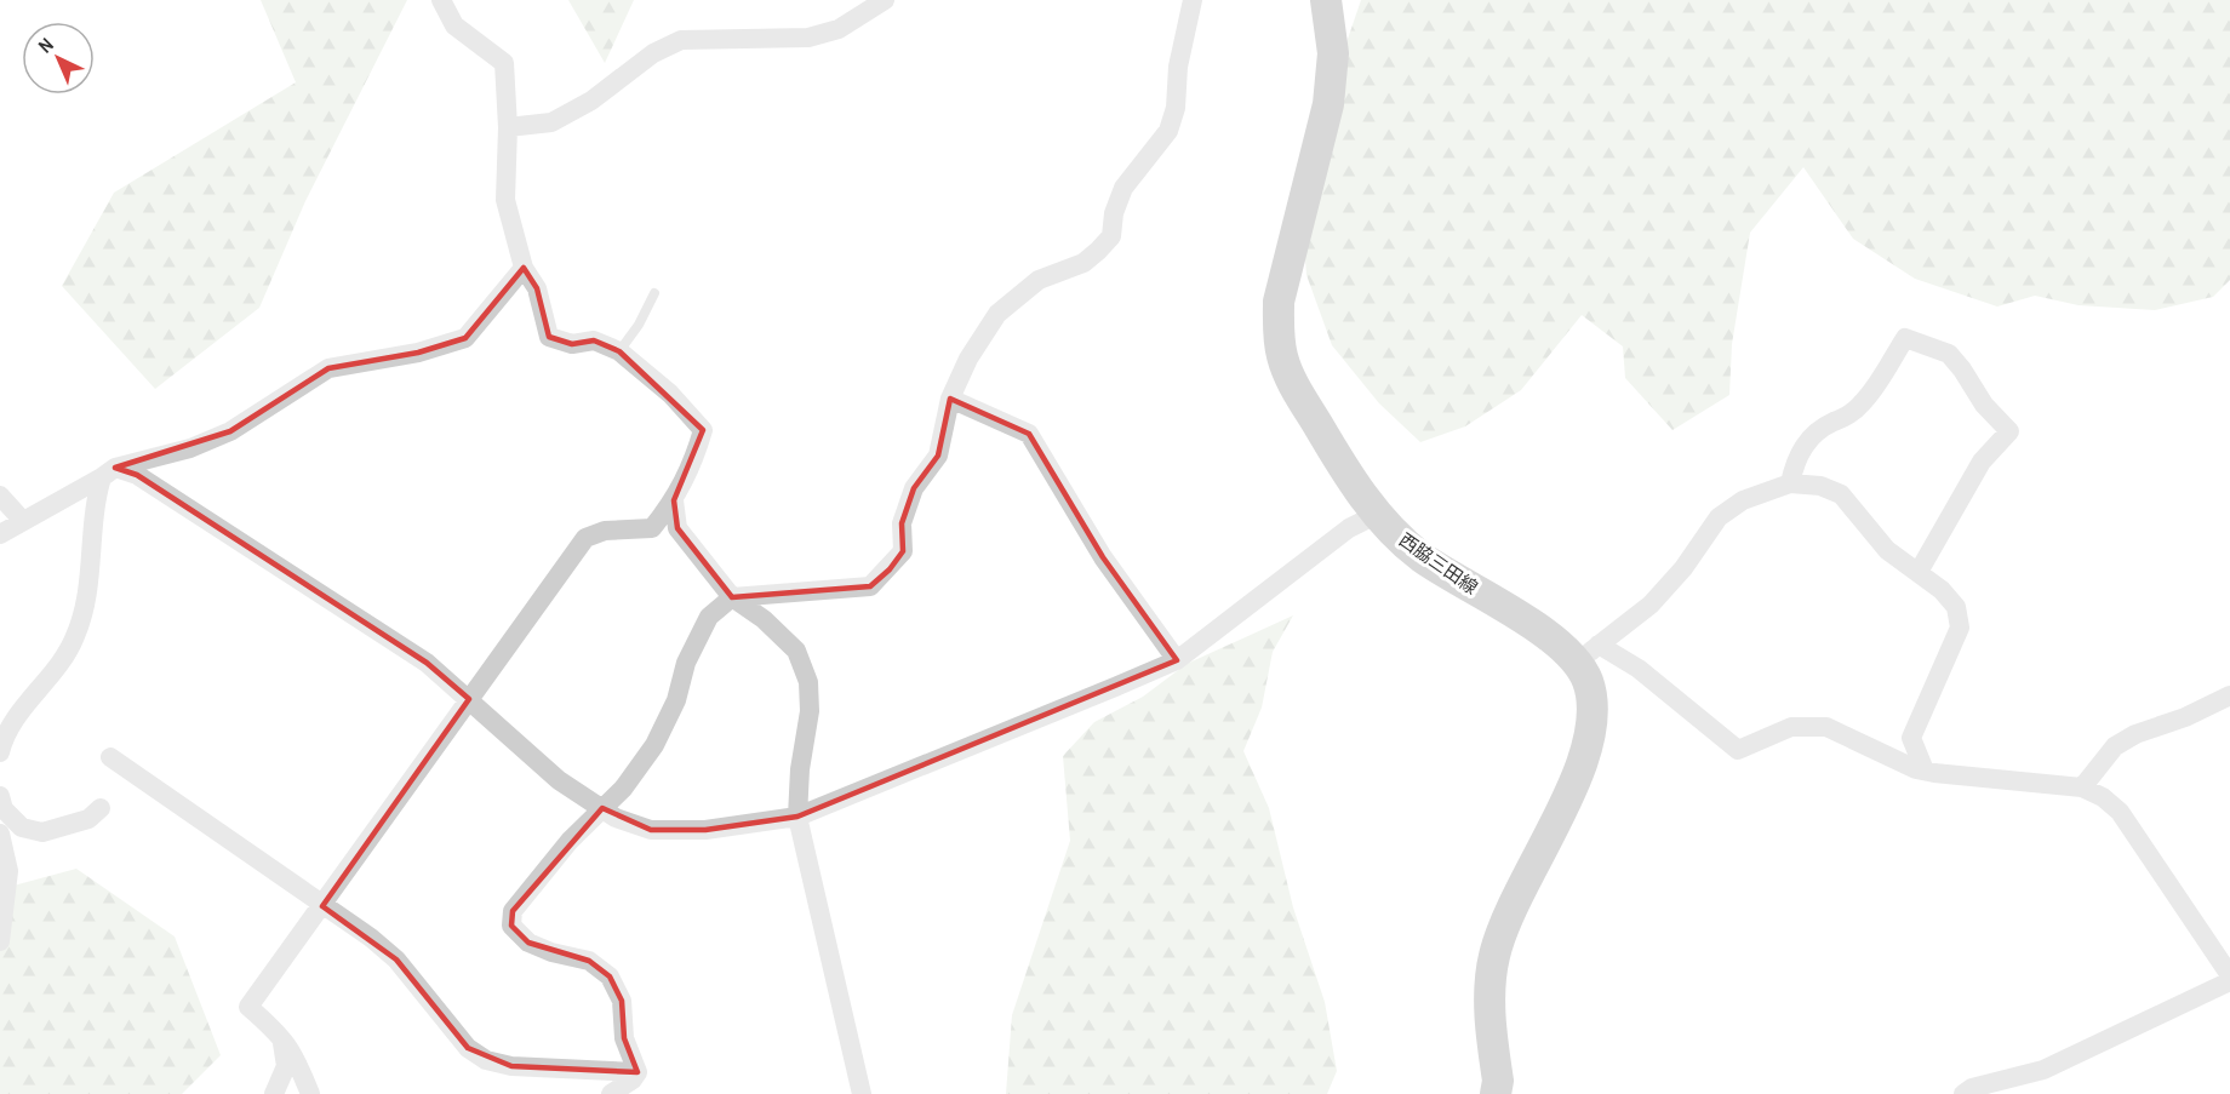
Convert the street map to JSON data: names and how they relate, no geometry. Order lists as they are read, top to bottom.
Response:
{
  "streets": {
    "main road": ["西脇三田線"]
  },
  "north": "top left"
}
